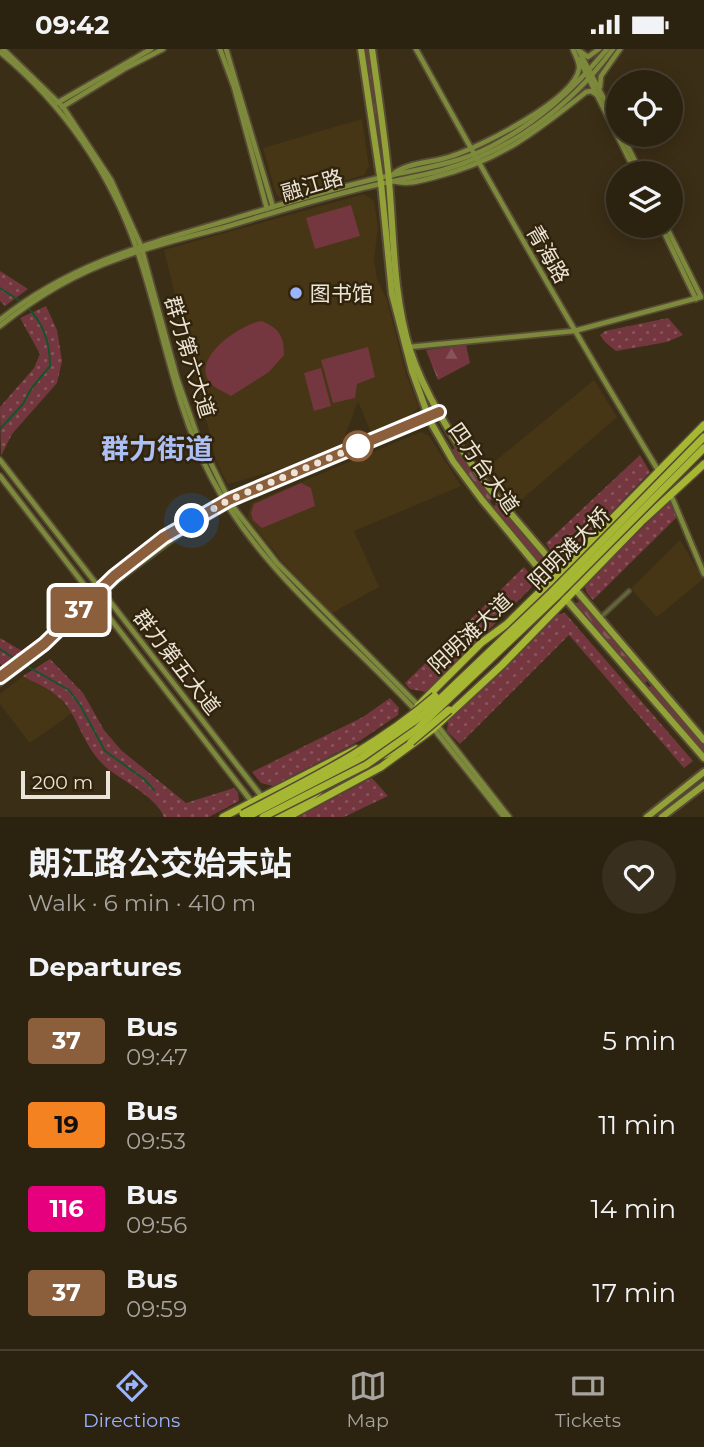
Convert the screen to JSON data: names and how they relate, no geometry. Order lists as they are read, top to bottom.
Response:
{
  "streets": {
    "highway": ["阳明滩大桥", "阳明滩大道"],
    "main road": [
      "融江路",
      "青海路",
      "群力第六大道",
      "四方台大道",
      "群力第五大道"
    ]
  },
  "crossings": [
    ["融江路", "青海路"],
    ["融江路", "群力第六大道"],
    ["融江路", "四方台大道"],
    ["青海路", "阳明滩大道"],
    ["群力第六大道", "阳明滩大道"],
    ["四方台大道", "阳明滩大道"],
    ["阳明滩大桥", "群力第五大道"],
    ["阳明滩大道", "群力第五大道"]
  ],
  "districts": ["群力街道"],
  "places": ["图书馆"],
  "lines": ["bus line 37"],
  "scale_bar": "200 m",
  "page": {
    "status": "09:42",
    "on_map": "37",
    "scale": "200 m",
    "heading": [
      ["朗江路公交始末站", "Walk · 6 min · 410 m"],
      "Departures"
    ],
    "list": [
      {
        "mark": "37",
        "name": "Bus",
        "note": "09:47",
        "value": "5 min"
      },
      {
        "mark": "19",
        "name": "Bus",
        "note": "09:53",
        "value": "11 min"
      },
      {
        "mark": "116",
        "name": "Bus",
        "note": "09:56",
        "value": "14 min"
      },
      {
        "mark": "37",
        "name": "Bus",
        "note": "09:59",
        "value": "17 min"
      }
    ],
    "tabs": ["Directions", "Map", "Tickets"]
  }
}
